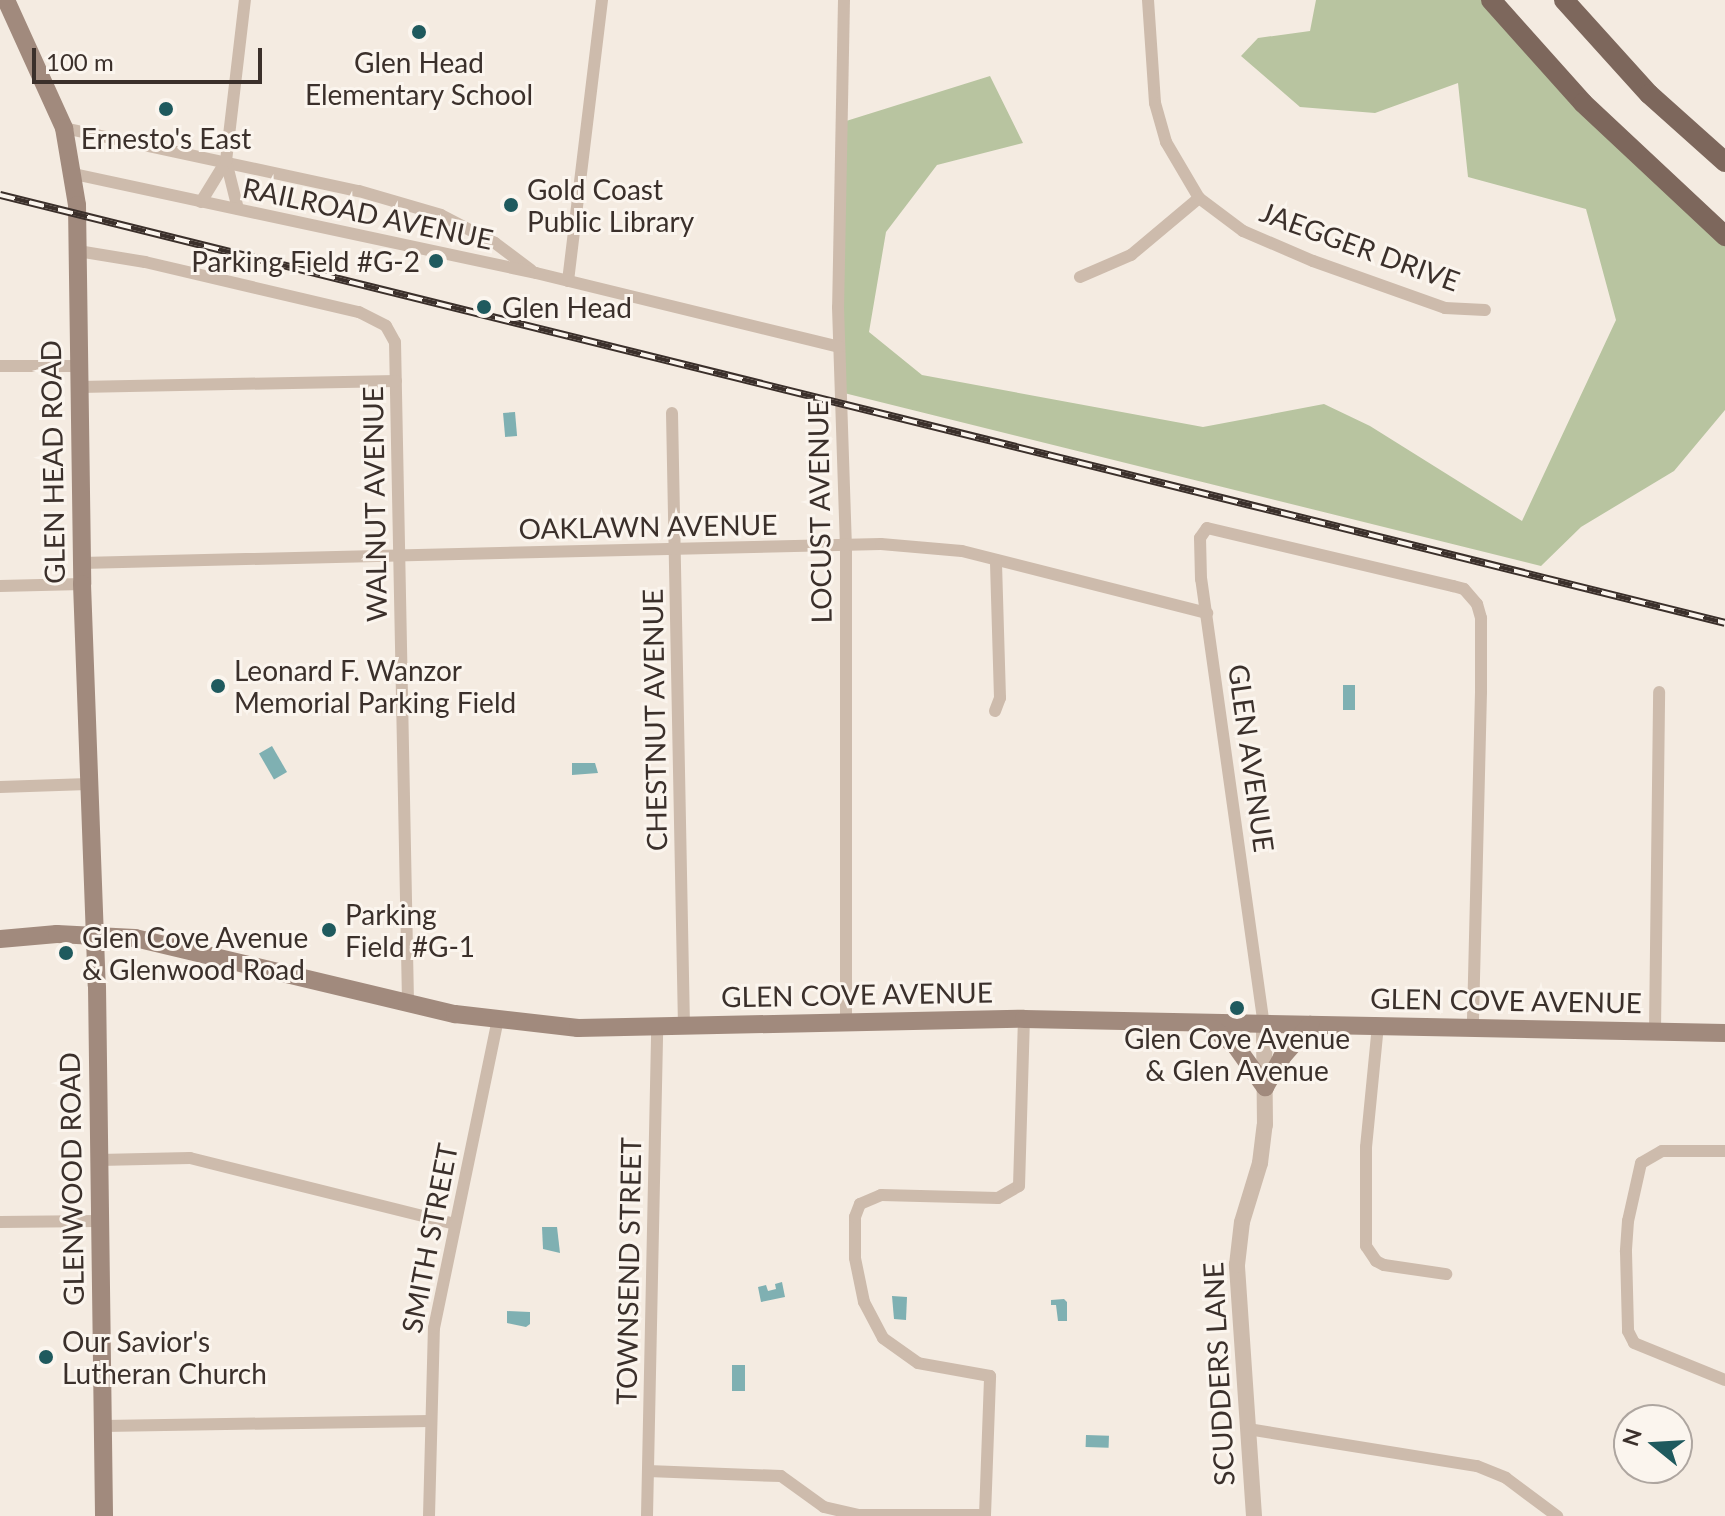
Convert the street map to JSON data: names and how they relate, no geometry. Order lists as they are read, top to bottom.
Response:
{
  "streets": {
    "main road": ["GLEN HEAD ROAD", "GLEN COVE AVENUE", "GLENWOOD ROAD"],
    "street": [
      "RAILROAD AVENUE",
      "JAEGGER DRIVE",
      "WALNUT AVENUE",
      "LOCUST AVENUE",
      "OAKLAWN AVENUE",
      "CHESTNUT AVENUE",
      "GLEN AVENUE",
      "SMITH STREET",
      "TOWNSEND STREET",
      "SCUDDERS LANE"
    ]
  },
  "crossings": [
    ["RAILROAD AVENUE", "GLEN HEAD ROAD"],
    ["RAILROAD AVENUE", "LOCUST AVENUE"],
    ["GLEN HEAD ROAD", "WALNUT AVENUE"],
    ["GLEN HEAD ROAD", "OAKLAWN AVENUE"],
    ["GLEN HEAD ROAD", "GLEN COVE AVENUE"],
    ["GLEN HEAD ROAD", "GLENWOOD ROAD"],
    ["WALNUT AVENUE", "OAKLAWN AVENUE"],
    ["WALNUT AVENUE", "GLEN COVE AVENUE"],
    ["LOCUST AVENUE", "OAKLAWN AVENUE"],
    ["LOCUST AVENUE", "GLEN COVE AVENUE"],
    ["OAKLAWN AVENUE", "CHESTNUT AVENUE"],
    ["OAKLAWN AVENUE", "GLEN AVENUE"],
    ["CHESTNUT AVENUE", "GLEN COVE AVENUE"],
    ["GLEN AVENUE", "GLEN COVE AVENUE"],
    ["GLEN AVENUE", "SCUDDERS LANE"],
    ["GLEN COVE AVENUE", "GLENWOOD ROAD"],
    ["GLEN COVE AVENUE", "SMITH STREET"],
    ["GLEN COVE AVENUE", "TOWNSEND STREET"],
    ["GLEN COVE AVENUE", "SCUDDERS LANE"]
  ],
  "places": [
    "Glen Head Elementary School",
    "Ernesto's East",
    "Gold Coast Public Library",
    "Parking Field #G-2",
    "Glen Head",
    "Leonard F. Wanzor Memorial Parking Field",
    "Parking Field #G-1",
    "Glen Cove Avenue & Glenwood Road",
    "Glen Cove Avenue & Glen Avenue",
    "Our Savior's Lutheran Church"
  ],
  "scale_bar": "100 m",
  "north": "left"
}
